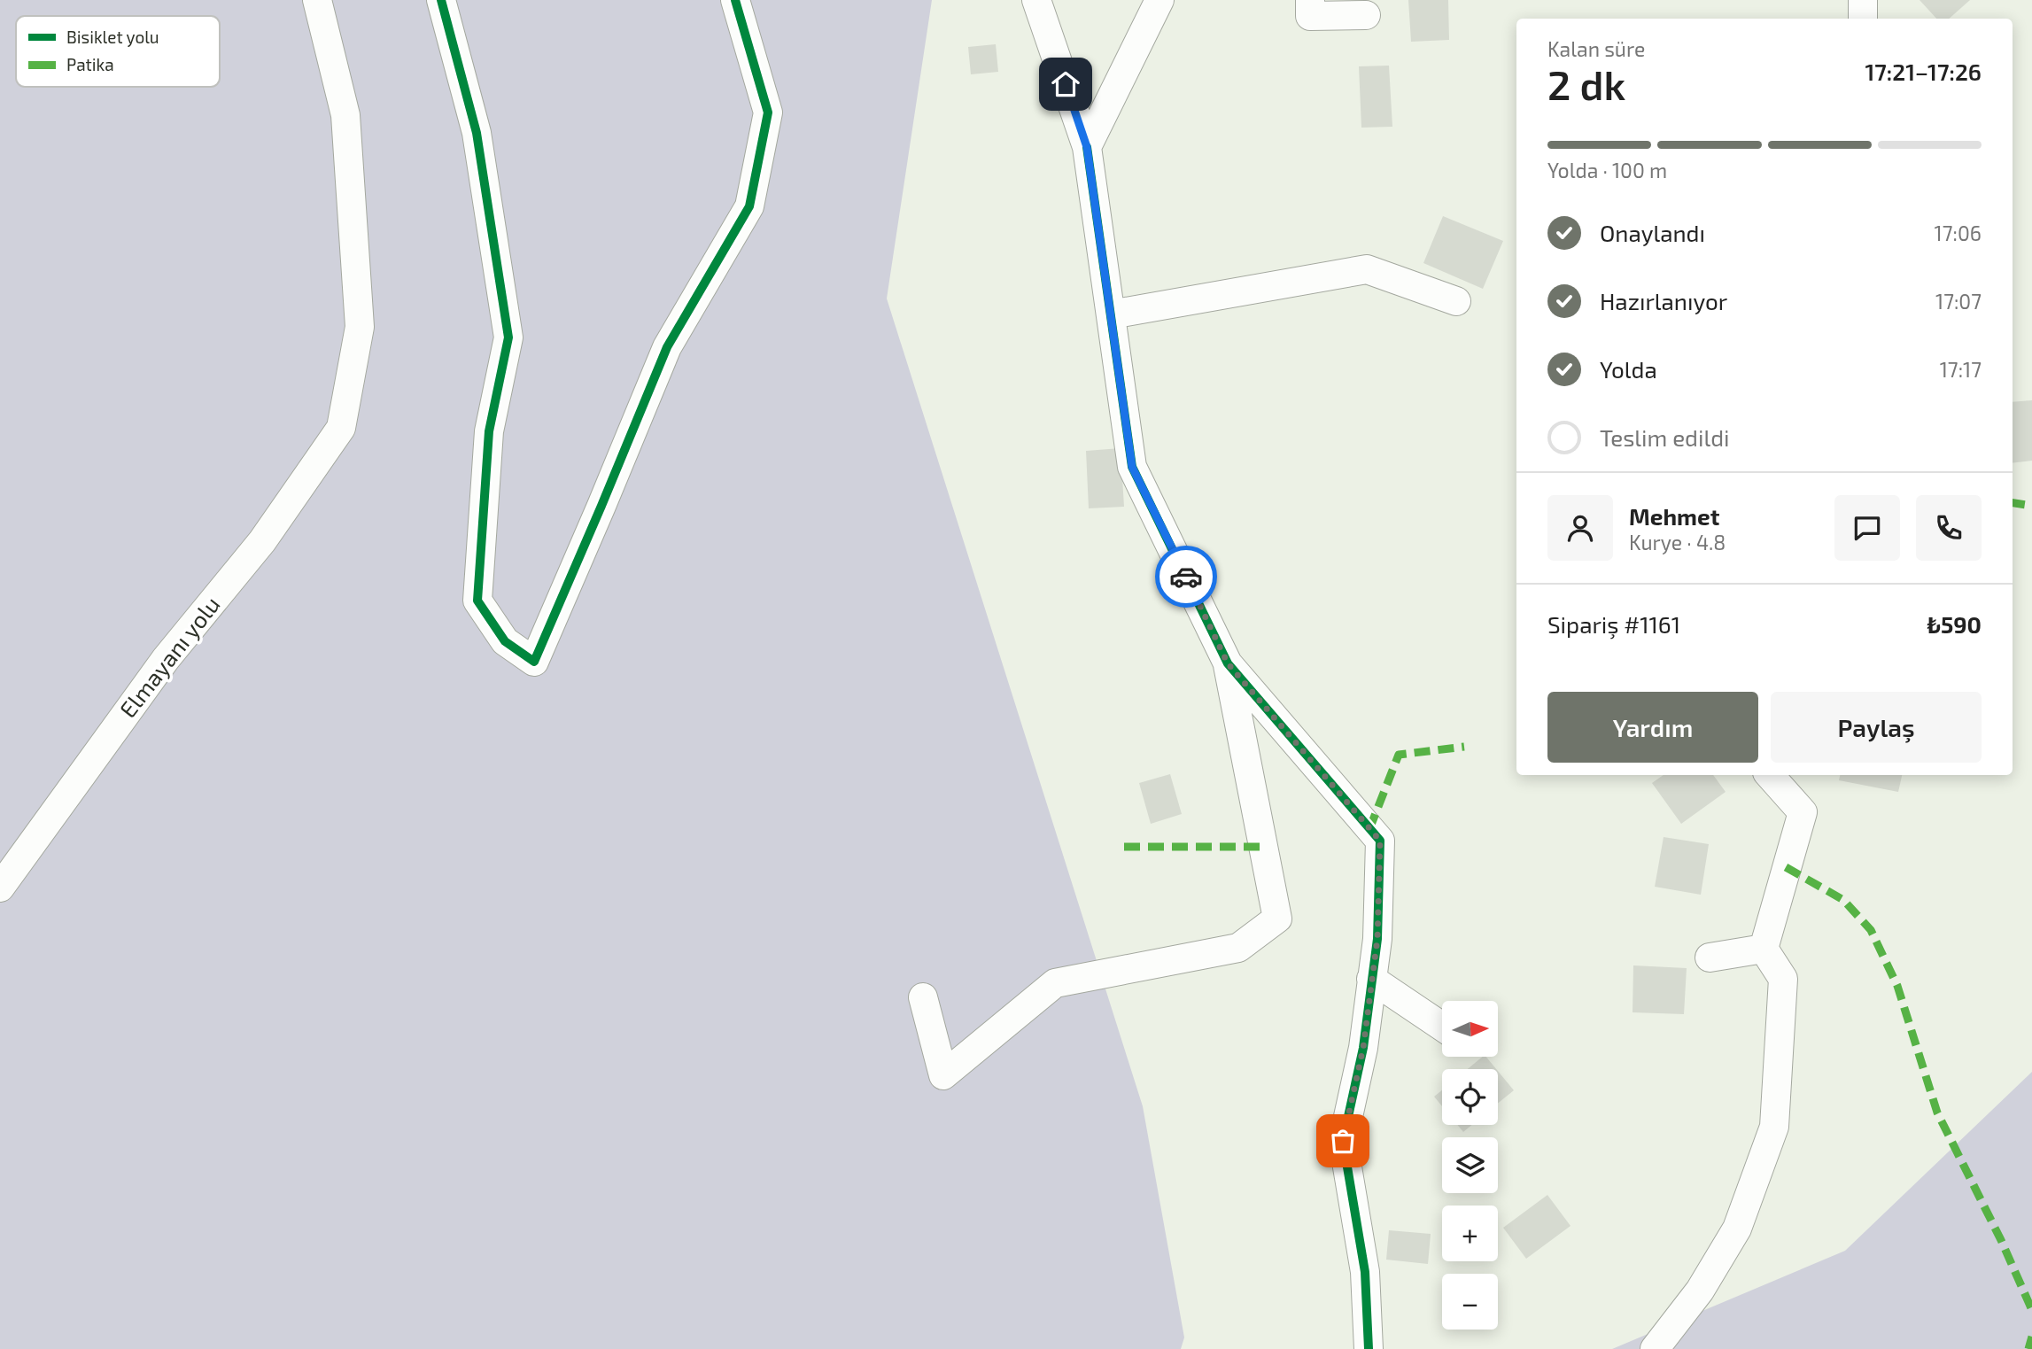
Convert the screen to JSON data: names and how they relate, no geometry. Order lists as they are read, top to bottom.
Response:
{
  "streets": {
    "street": ["Elmayanı yolu"]
  },
  "legend": ["Bisiklet yolu", "Patika"],
  "north": "right",
  "page": {
    "heading": ["2 dk", "Kalan süre", "17:21–17:26"],
    "panel": [
      "Mehmet",
      "Kurye · 4.8",
      "Sipariş #1161",
      "₺590"
    ],
    "bar": "Yolda · 100 m",
    "list": [
      ["Onaylandı", "17:06"],
      ["Hazırlanıyor", "17:07"],
      ["Yolda", "17:17"],
      "Teslim edildi"
    ],
    "buttons": ["Yardım", "Paylaş"],
    "map_buttons": ["+", "−"]
  }
}
